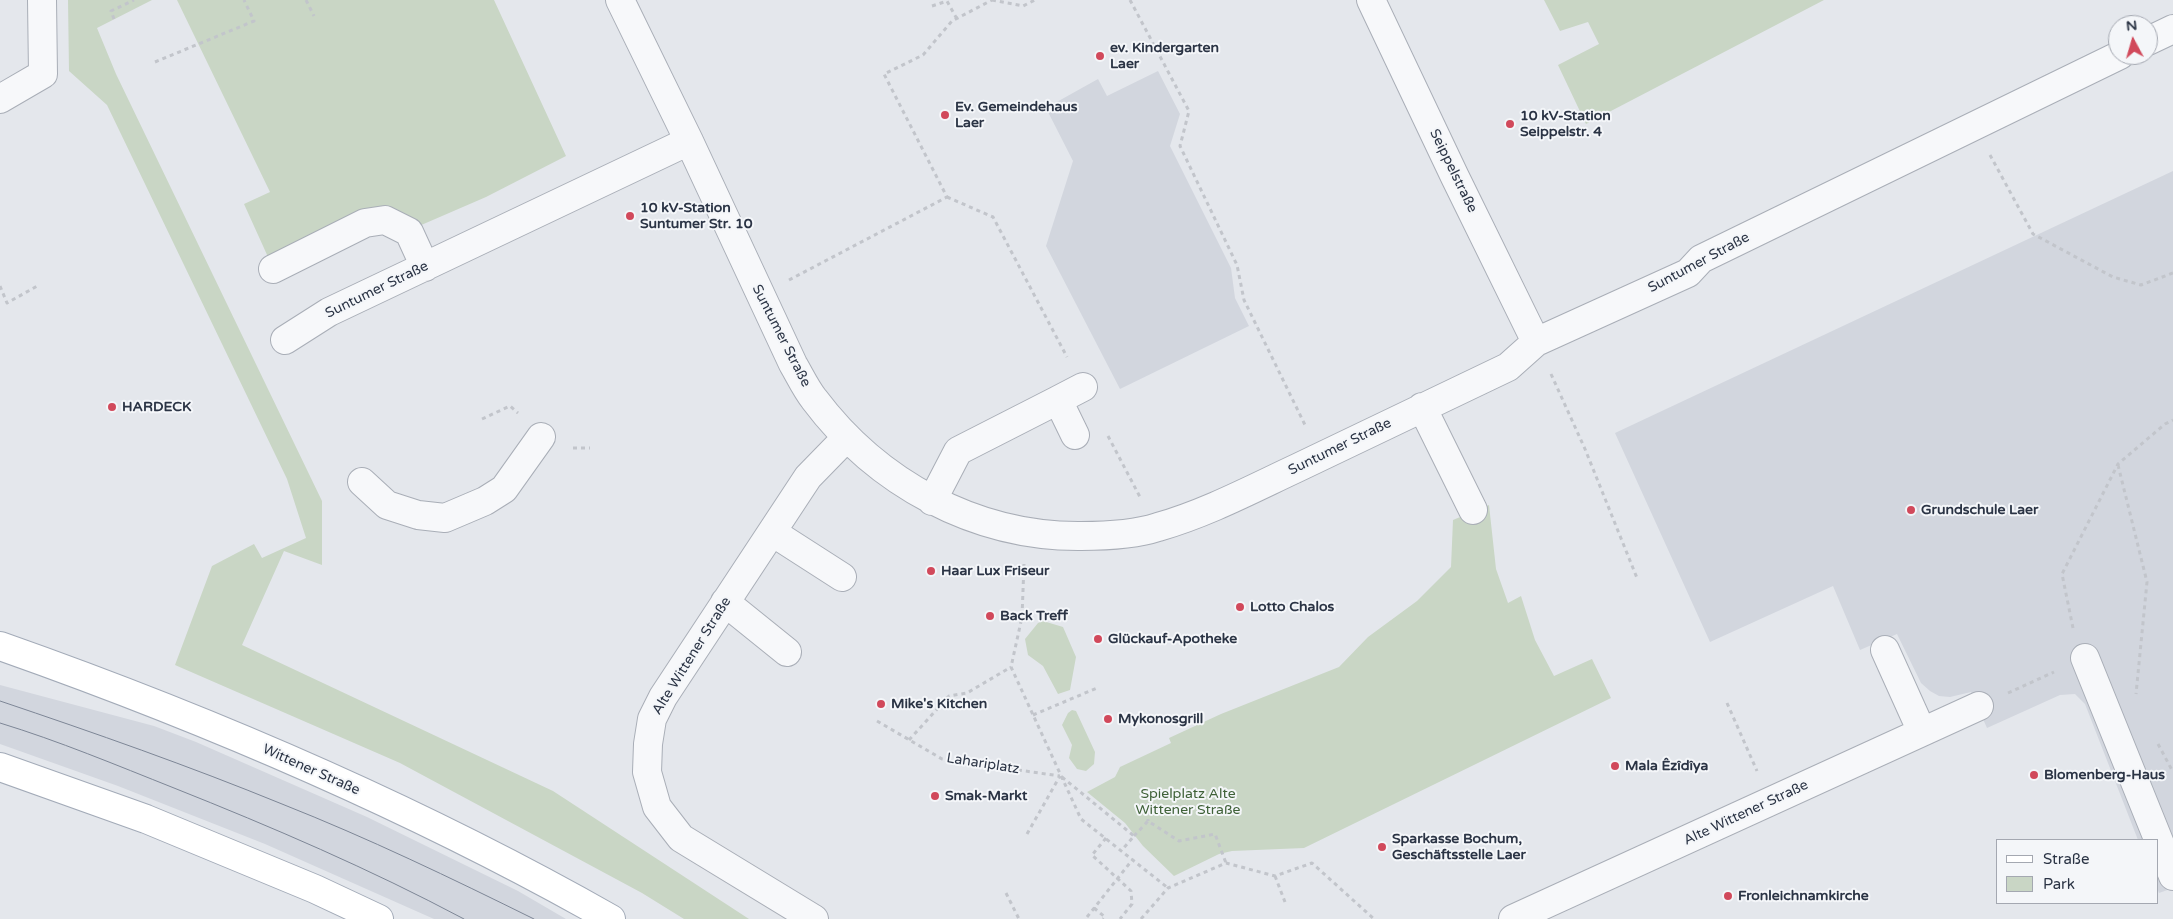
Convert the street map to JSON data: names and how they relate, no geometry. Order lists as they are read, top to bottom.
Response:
{
  "streets": {
    "main road": ["Wittener Straße"],
    "street": ["Seippelstraße", "Suntumer Straße", "Alte Wittener Straße"],
    "path": ["Lahariplatz"]
  },
  "crossings": [
    ["Seippelstraße", "Suntumer Straße"],
    ["Suntumer Straße", "Alte Wittener Straße"]
  ],
  "parks": ["Spielplatz Alte Wittener Straße"],
  "places": [
    "ev. Kindergarten Laer",
    "Ev. Gemeindehaus Laer",
    "10 kV-Station Seippelstr. 4",
    "10 kV-Station Suntumer Str. 10",
    "HARDECK",
    "Grundschule Laer",
    "Haar Lux Friseur",
    "Lotto Chalos",
    "Back Treff",
    "Glückauf-Apotheke",
    "Mike's Kitchen",
    "Mykonosgrill",
    "Mala Êzîdîya",
    "Blomenberg-Haus",
    "Smak-Markt",
    "Sparkasse Bochum, Geschäftsstelle Laer",
    "Fronleichnamkirche"
  ],
  "legend": ["Straße", "Park"],
  "north": "top"
}
